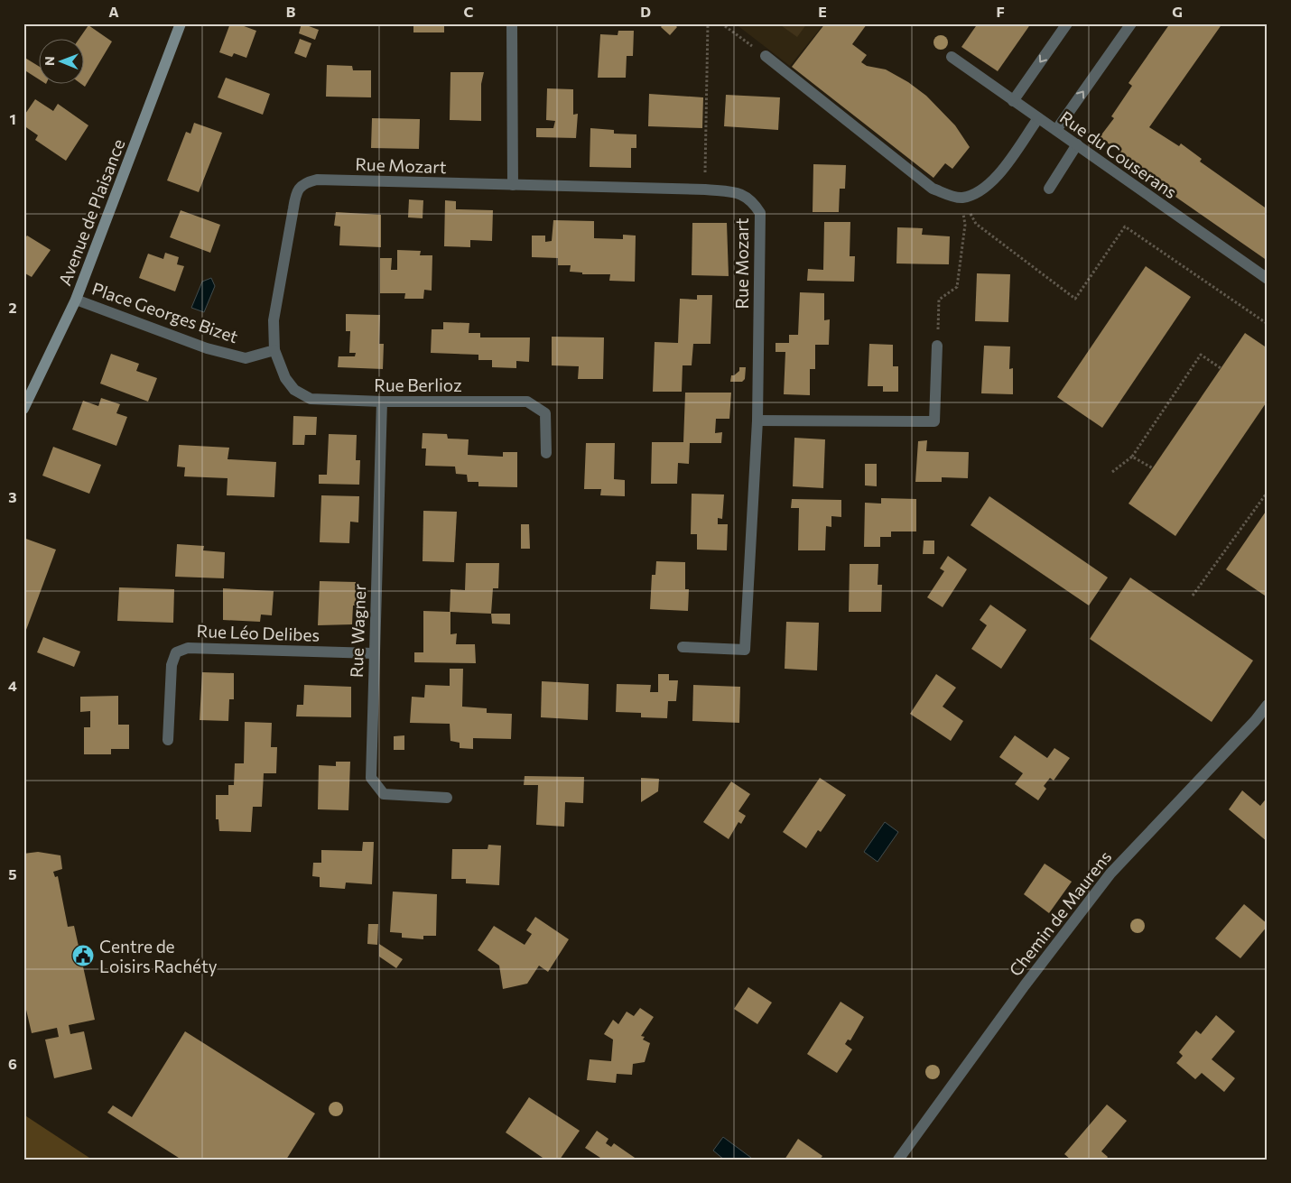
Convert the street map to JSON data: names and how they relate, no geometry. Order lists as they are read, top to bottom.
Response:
{
  "streets": {
    "main road": ["Avenue de Plaisance"],
    "street": [
      "Rue du Couserans",
      "Rue Mozart",
      "Place Georges Bizet",
      "Rue Berlioz",
      "Rue Wagner",
      "Rue Léo Delibes",
      "Chemin de Maurens"
    ]
  },
  "crossings": [
    ["Rue Mozart", "Place Georges Bizet"],
    ["Rue Mozart", "Rue Berlioz"],
    ["Avenue de Plaisance", "Place Georges Bizet"],
    ["Place Georges Bizet", "Rue Berlioz"],
    ["Rue Berlioz", "Rue Wagner"],
    ["Rue Wagner", "Rue Léo Delibes"]
  ],
  "places": {
    "public building": ["Centre de Loisirs Rachéty"]
  },
  "north": "left",
  "grid": {
    "columns": [
      "A",
      "B",
      "C",
      "D",
      "E",
      "F",
      "G"
    ],
    "rows": [
      "1",
      "2",
      "3",
      "4",
      "5",
      "6"
    ]
  }
}
